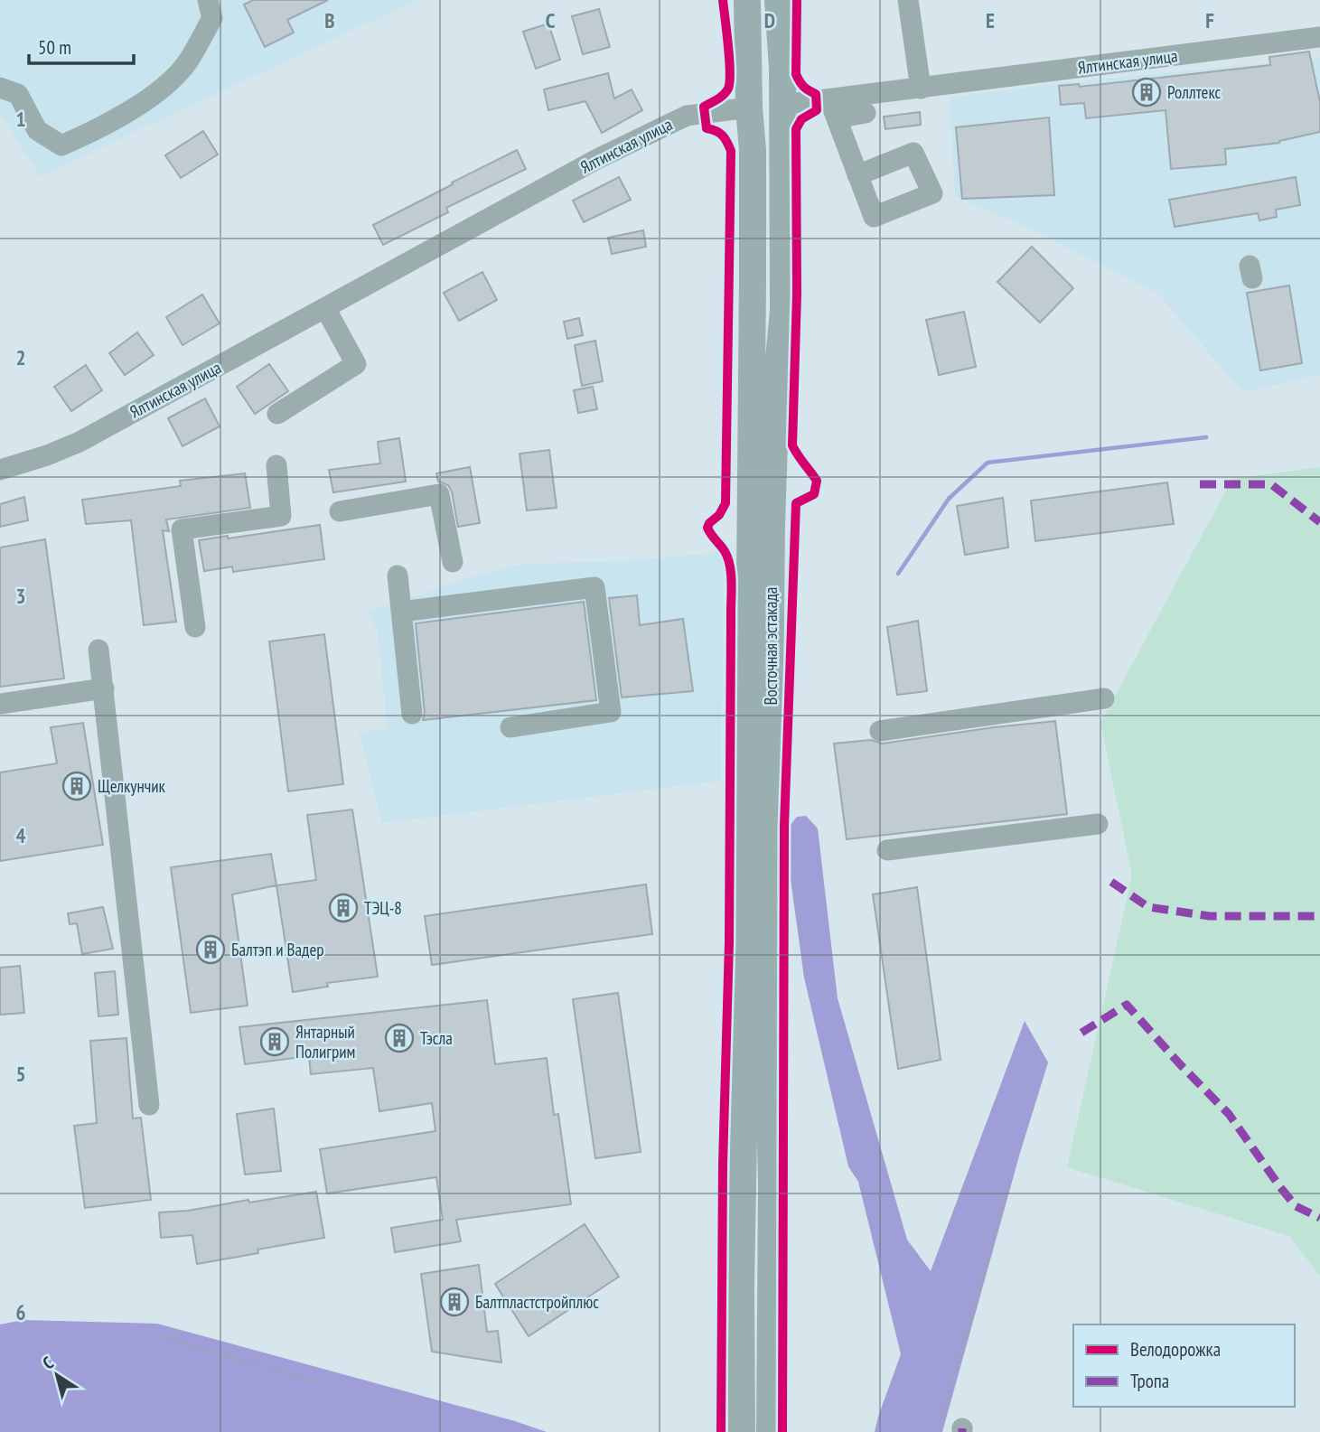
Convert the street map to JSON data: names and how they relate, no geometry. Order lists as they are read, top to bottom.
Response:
{
  "streets": {
    "main road": ["Ялтинская улица", "Восточная эстакада"]
  },
  "crossings": [
    ["Ялтинская улица", "Восточная эстакада"]
  ],
  "places": {
    "building": [
      "Роллтекс",
      "Щелкунчик",
      "ТЭЦ-8",
      "Балтэп и Вадер",
      "Тэсла",
      "Янтарный Полигрим",
      "Балтпластстройплюс"
    ]
  },
  "legend": ["Велодорожка", "Тропа"],
  "scale_bar": "50 m",
  "north": "top left",
  "grid": {
    "columns": [
      "B",
      "C",
      "D",
      "E",
      "F"
    ],
    "rows": [
      "1",
      "2",
      "3",
      "4",
      "5",
      "6"
    ]
  }
}
